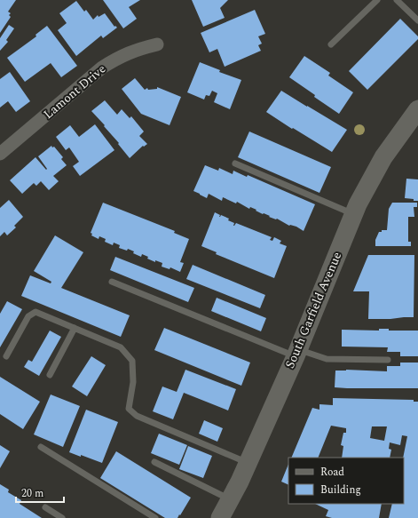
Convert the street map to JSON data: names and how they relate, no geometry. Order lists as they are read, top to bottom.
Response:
{
  "streets": {
    "main road": ["South Garfield Avenue"],
    "street": ["Lamont Drive"]
  },
  "legend": ["Road", "Building"],
  "scale_bar": "20 m"
}
